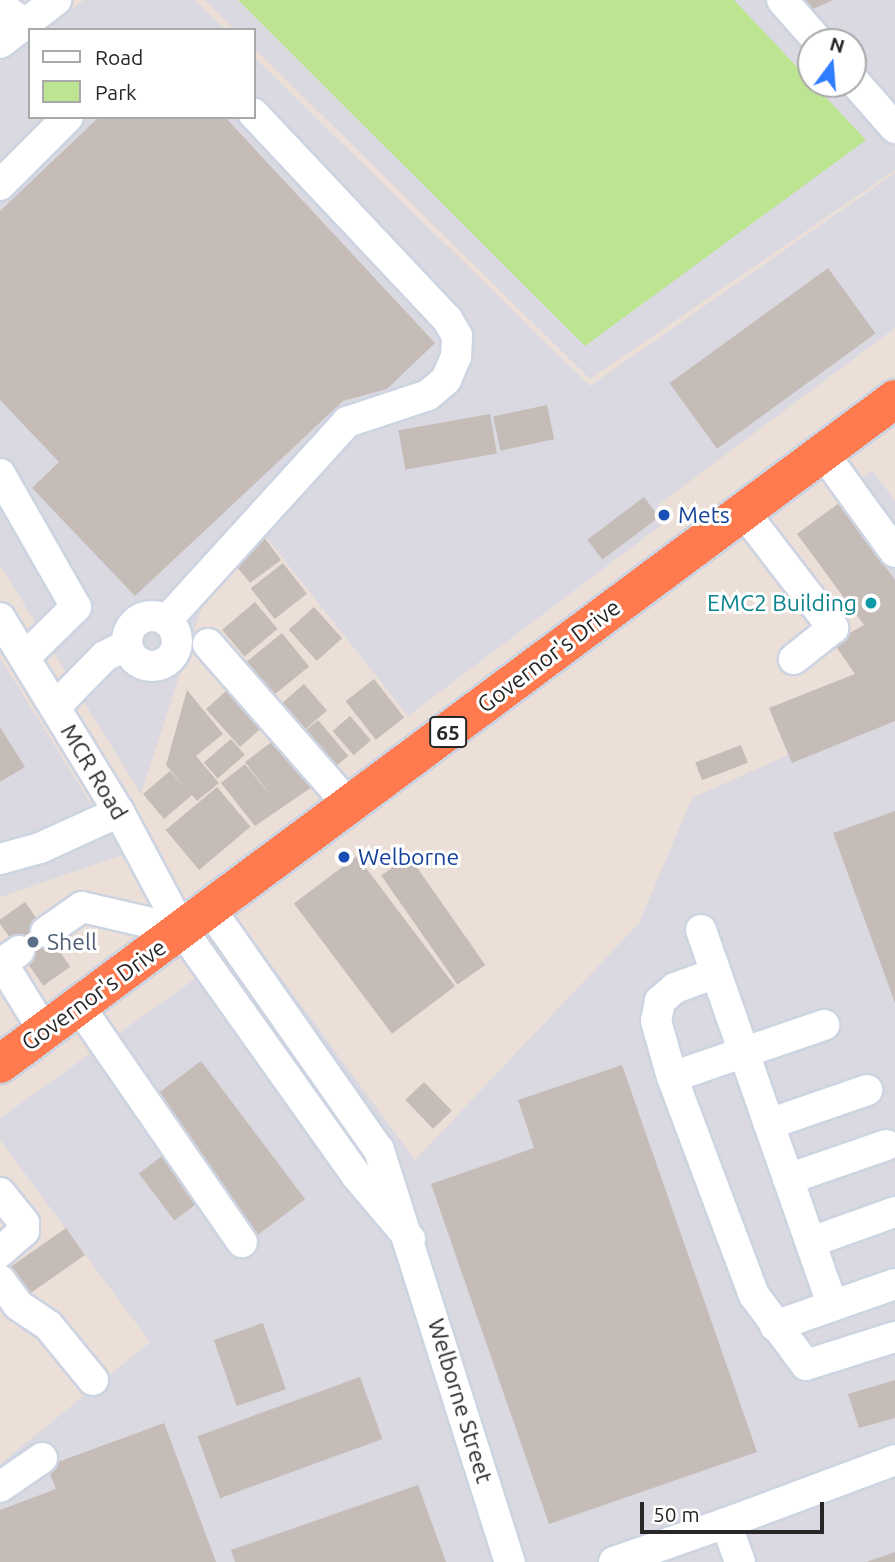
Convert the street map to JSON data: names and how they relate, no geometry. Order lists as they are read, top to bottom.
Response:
{
  "streets": {
    "highway": ["Governor's Drive", "65"],
    "street": ["MCR Road", "Welborne Street"]
  },
  "crossings": [
    ["Governor's Drive", "MCR Road"],
    ["Governor's Drive", "Welborne Street"],
    ["MCR Road", "Welborne Street"]
  ],
  "places": [
    "Mets",
    "EMC2 Building",
    "Welborne",
    "Shell"
  ],
  "legend": ["Road", "Park"],
  "scale_bar": "50 m",
  "north": "top"
}
